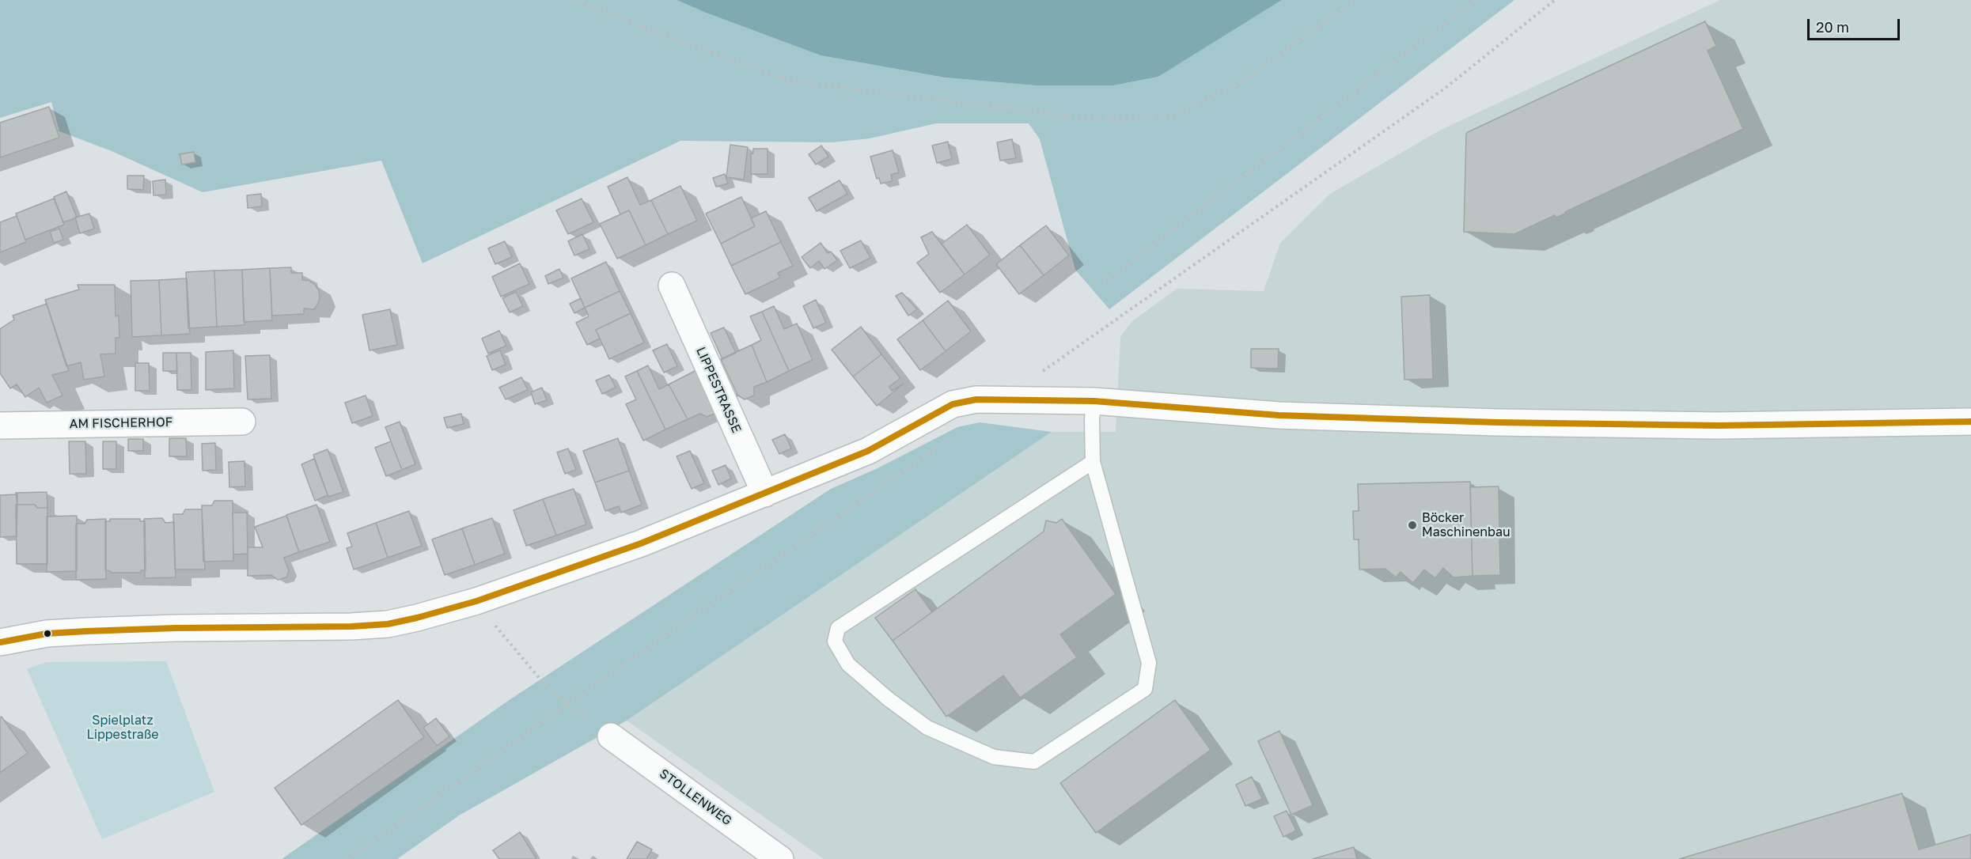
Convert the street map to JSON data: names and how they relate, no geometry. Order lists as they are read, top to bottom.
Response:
{
  "streets": {
    "street": ["LIPPESTRASSE", "AM FISCHERHOF", "STOLLENWEG"]
  },
  "parks": ["Spielplatz Lippestraße"],
  "places": ["Böcker Maschinenbau"],
  "scale_bar": "20 m"
}
